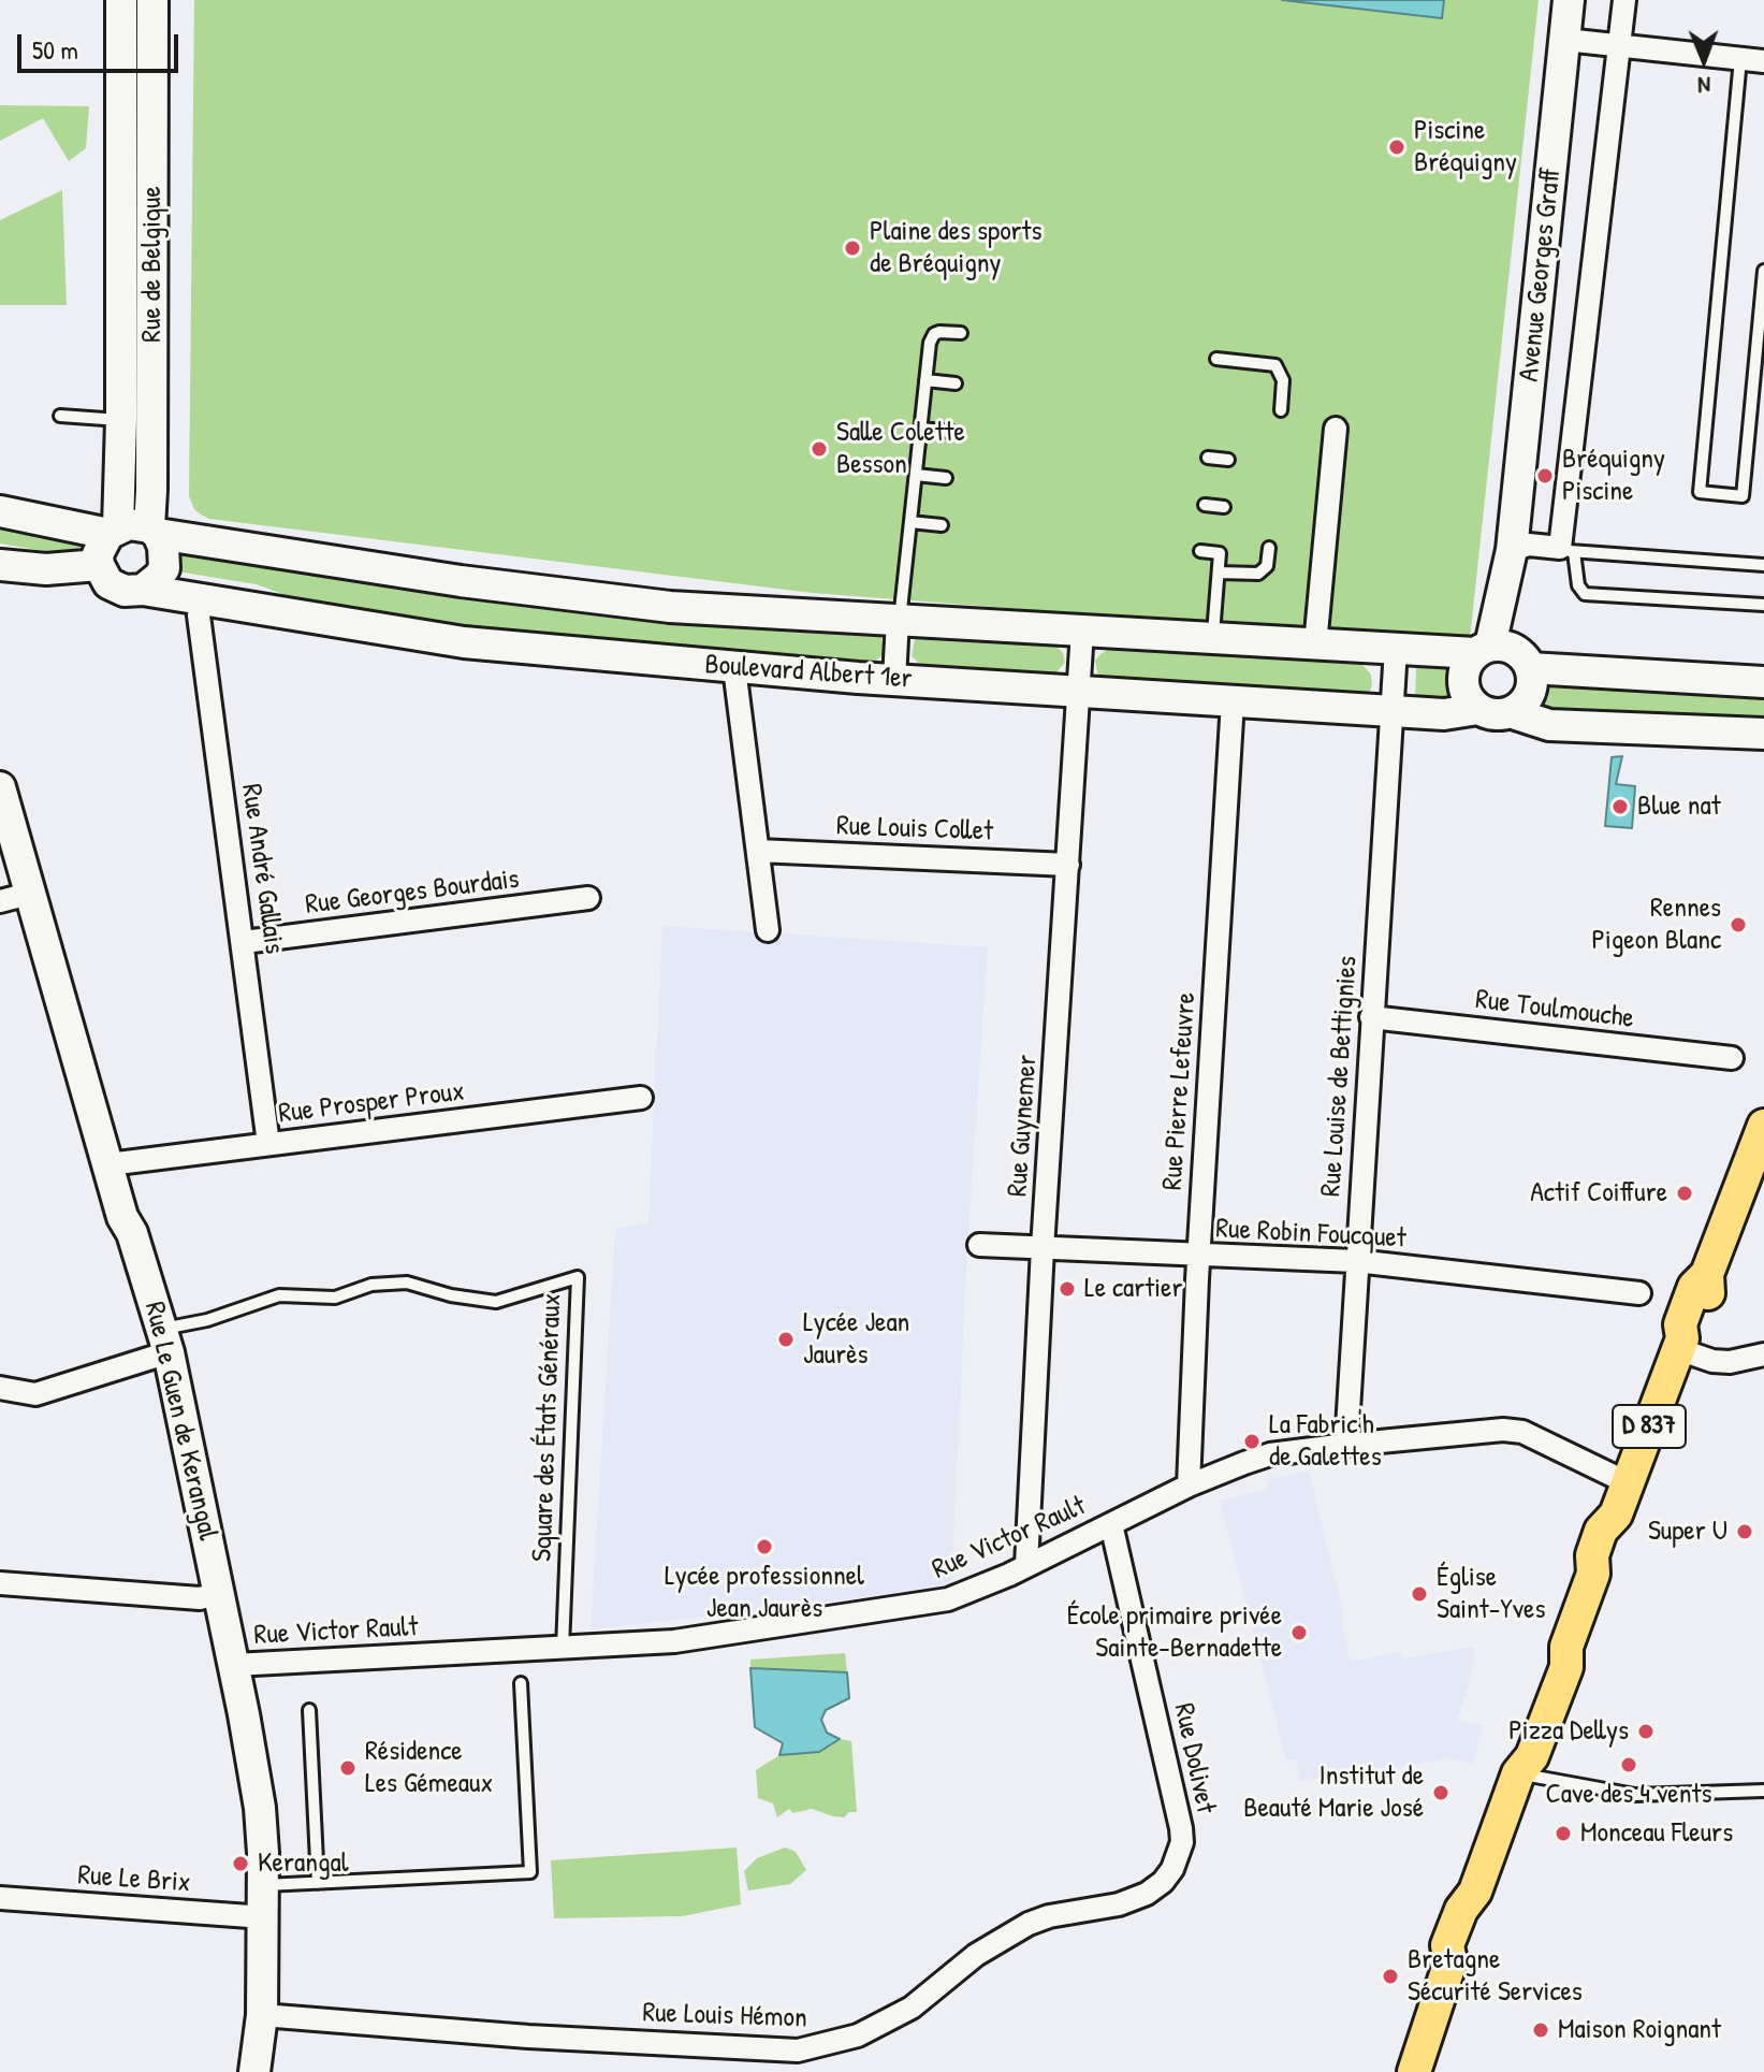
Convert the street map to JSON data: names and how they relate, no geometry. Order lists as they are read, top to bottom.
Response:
{
  "streets": {
    "main road": [
      "Rue de Belgique",
      "Avenue Georges Graff",
      "Boulevard Albert 1er",
      "Rue Le Guen de Kerangal",
      "D 837"
    ],
    "street": [
      "Rue Louis Collet",
      "Rue André Gallais",
      "Rue Georges Bourdais",
      "Rue Toulmouche",
      "Rue Louise de Bettignies",
      "Rue Pierre Lefeuvre",
      "Rue Prosper Proux",
      "Rue Guynemer",
      "Rue Robin Foucquet",
      "Rue Victor Rault",
      "Rue Dolivet",
      "Rue Le Brix",
      "Rue Louis Hémon"
    ],
    "lane": ["Square des États Généraux"]
  },
  "crossings": [
    ["Rue de Belgique", "Boulevard Albert 1er"],
    ["Avenue Georges Graff", "Boulevard Albert 1er"],
    ["Boulevard Albert 1er", "Rue André Gallais"],
    ["Boulevard Albert 1er", "Rue Louise de Bettignies"],
    ["Boulevard Albert 1er", "Rue Pierre Lefeuvre"],
    ["Boulevard Albert 1er", "Rue Guynemer"],
    ["Rue Louis Collet", "Rue Guynemer"],
    ["Rue André Gallais", "Rue Georges Bourdais"],
    ["Rue André Gallais", "Rue Prosper Proux"],
    ["Rue Toulmouche", "Rue Louise de Bettignies"],
    ["Rue Louise de Bettignies", "Rue Robin Foucquet"],
    ["Rue Louise de Bettignies", "Rue Victor Rault"],
    ["Rue Pierre Lefeuvre", "Rue Robin Foucquet"],
    ["Rue Pierre Lefeuvre", "Rue Victor Rault"],
    ["Rue Prosper Proux", "Rue Le Guen de Kerangal"],
    ["Rue Guynemer", "Rue Robin Foucquet"],
    ["Rue Guynemer", "Rue Victor Rault"],
    ["Rue Le Guen de Kerangal", "Square des États Généraux"],
    ["Rue Le Guen de Kerangal", "Rue Victor Rault"],
    ["Rue Le Guen de Kerangal", "Rue Le Brix"],
    ["Rue Le Guen de Kerangal", "Rue Louis Hémon"],
    ["D 837", "Rue Victor Rault"],
    ["Square des États Généraux", "Rue Victor Rault"],
    ["Rue Victor Rault", "Rue Dolivet"],
    ["Rue Dolivet", "Rue Louis Hémon"]
  ],
  "places": [
    "Piscine Bréquigny",
    "Plaine des sports de Bréquigny",
    "Salle Colette Besson",
    "Bréquigny Piscine",
    "Blue nat",
    "Rennes Pigeon Blanc",
    "Actif Coiffure",
    "Le cartier",
    "Lycée Jean Jaurès",
    "La Fabric'h de Galettes",
    "Super U",
    "Lycée professionnel Jean Jaurès",
    "Église Saint-Yves",
    "École primaire privée Sainte-Bernadette",
    "Pizza Dellys",
    "Cave des 4 vents",
    "Résidence Les Gémeaux",
    "Institut de Beauté Marie José",
    "Monceau Fleurs",
    "Kerangal",
    "Bretagne Sécurité Services",
    "Maison Roignant"
  ],
  "scale_bar": "50 m",
  "north": "bottom"
}
